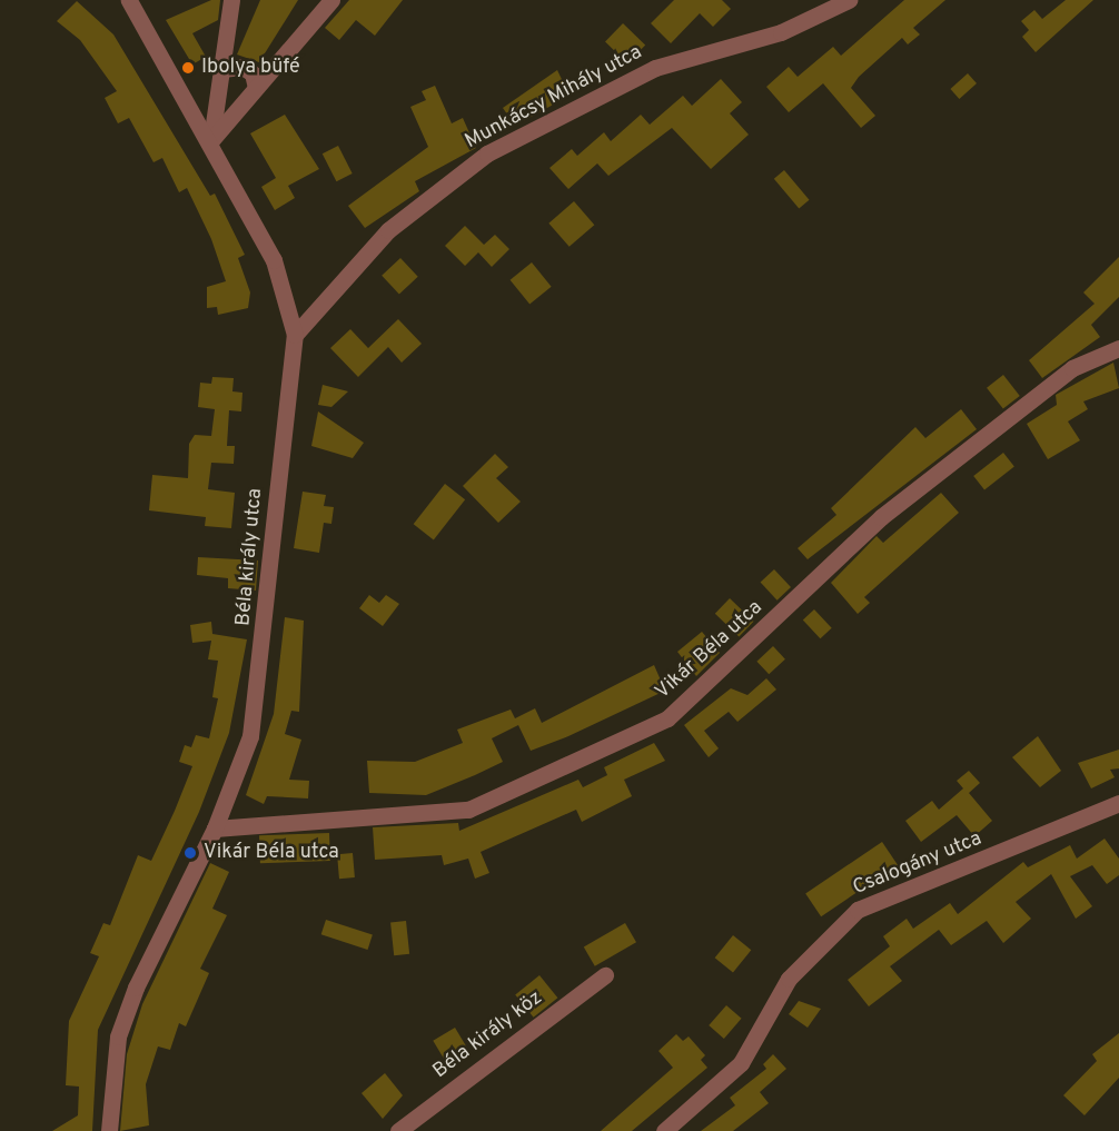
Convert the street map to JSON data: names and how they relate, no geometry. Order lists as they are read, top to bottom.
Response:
{
  "streets": {
    "street": [
      "Munkácsy Mihály utca",
      "Béla király utca",
      "Vikár Béla utca",
      "Csalogány utca",
      "Béla király köz"
    ]
  },
  "crossings": [
    ["Munkácsy Mihály utca", "Béla király utca"],
    ["Béla király utca", "Vikár Béla utca"]
  ],
  "places": ["Ibolya büfé", "Vikár Béla utca"]
}
